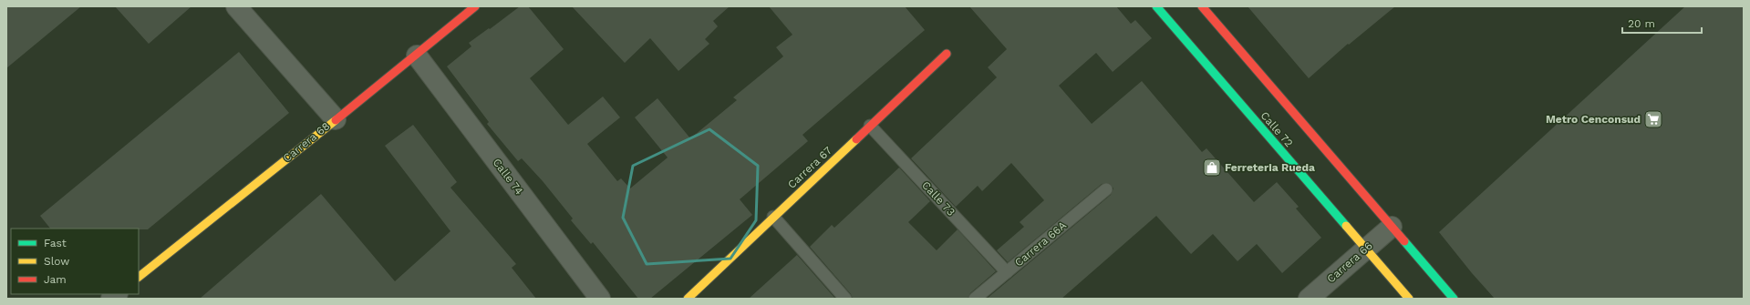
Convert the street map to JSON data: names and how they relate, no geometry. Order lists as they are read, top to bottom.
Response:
{
  "streets": {
    "street": [
      "Calle 72",
      "Carrera 68",
      "Carrera 67",
      "Calle 74",
      "Carrera 66"
    ],
    "lane": ["Calle 73", "Carrera 66A"]
  },
  "crossings": [
    ["Calle 72", "Carrera 66"],
    ["Carrera 68", "Calle 74"],
    ["Carrera 67", "Calle 73"],
    ["Calle 73", "Carrera 66A"]
  ],
  "places": {
    "supermarket": ["Metro Cenconsud"],
    "shop": ["Ferreteria Rueda"]
  },
  "legend": ["Fast", "Slow", "Jam"],
  "scale_bar": "20 m"
}
